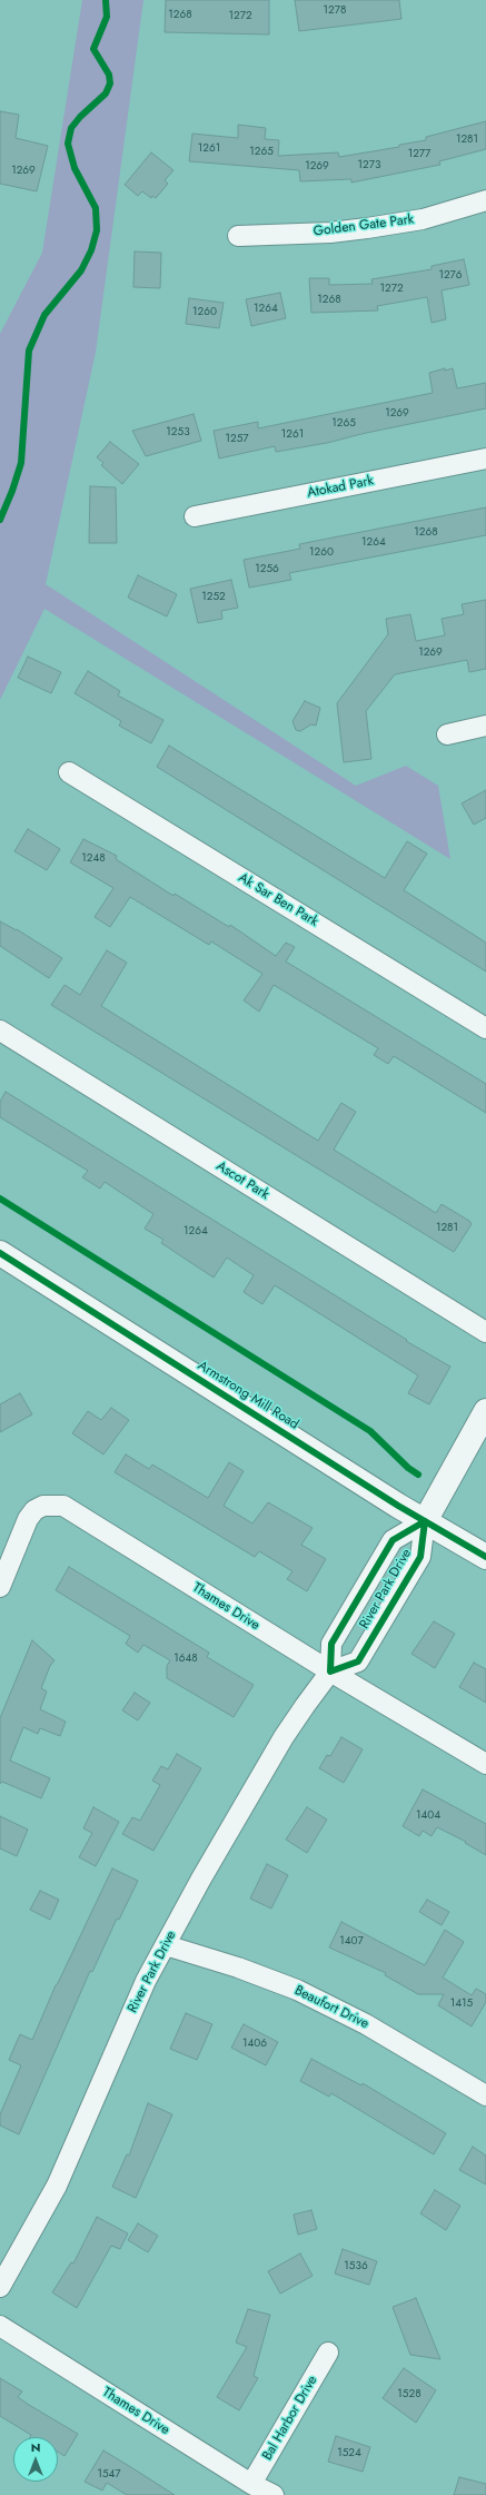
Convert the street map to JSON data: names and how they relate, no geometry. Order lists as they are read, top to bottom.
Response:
{
  "streets": {
    "main road": ["Armstrong Mill Road", "River Park Drive"],
    "street": [
      "Golden Gate Park",
      "Atokad Park",
      "Ak Sar Ben Park",
      "Ascot Park",
      "Thames Drive",
      "Beaufort Drive",
      "Bal Harbor Drive"
    ]
  },
  "crossings": [
    ["Armstrong Mill Road", "River Park Drive"],
    ["River Park Drive", "Thames Drive"],
    ["River Park Drive", "Beaufort Drive"],
    ["Thames Drive", "Bal Harbor Drive"]
  ],
  "house_numbers": [
    "1278",
    "1268",
    "1272",
    "1281",
    "1261",
    "1265",
    "1277",
    "1273",
    "1269",
    "1269",
    "1276",
    "1272",
    "1268",
    "1264",
    "1260",
    "1269",
    "1265",
    "1253",
    "1261",
    "1257",
    "1268",
    "1264",
    "1260",
    "1256",
    "1252",
    "1269",
    "1248",
    "1281",
    "1264",
    "1648",
    "1404",
    "1407",
    "1415",
    "1406",
    "1536",
    "1528",
    "1524",
    "1547"
  ],
  "north": "top"
}
